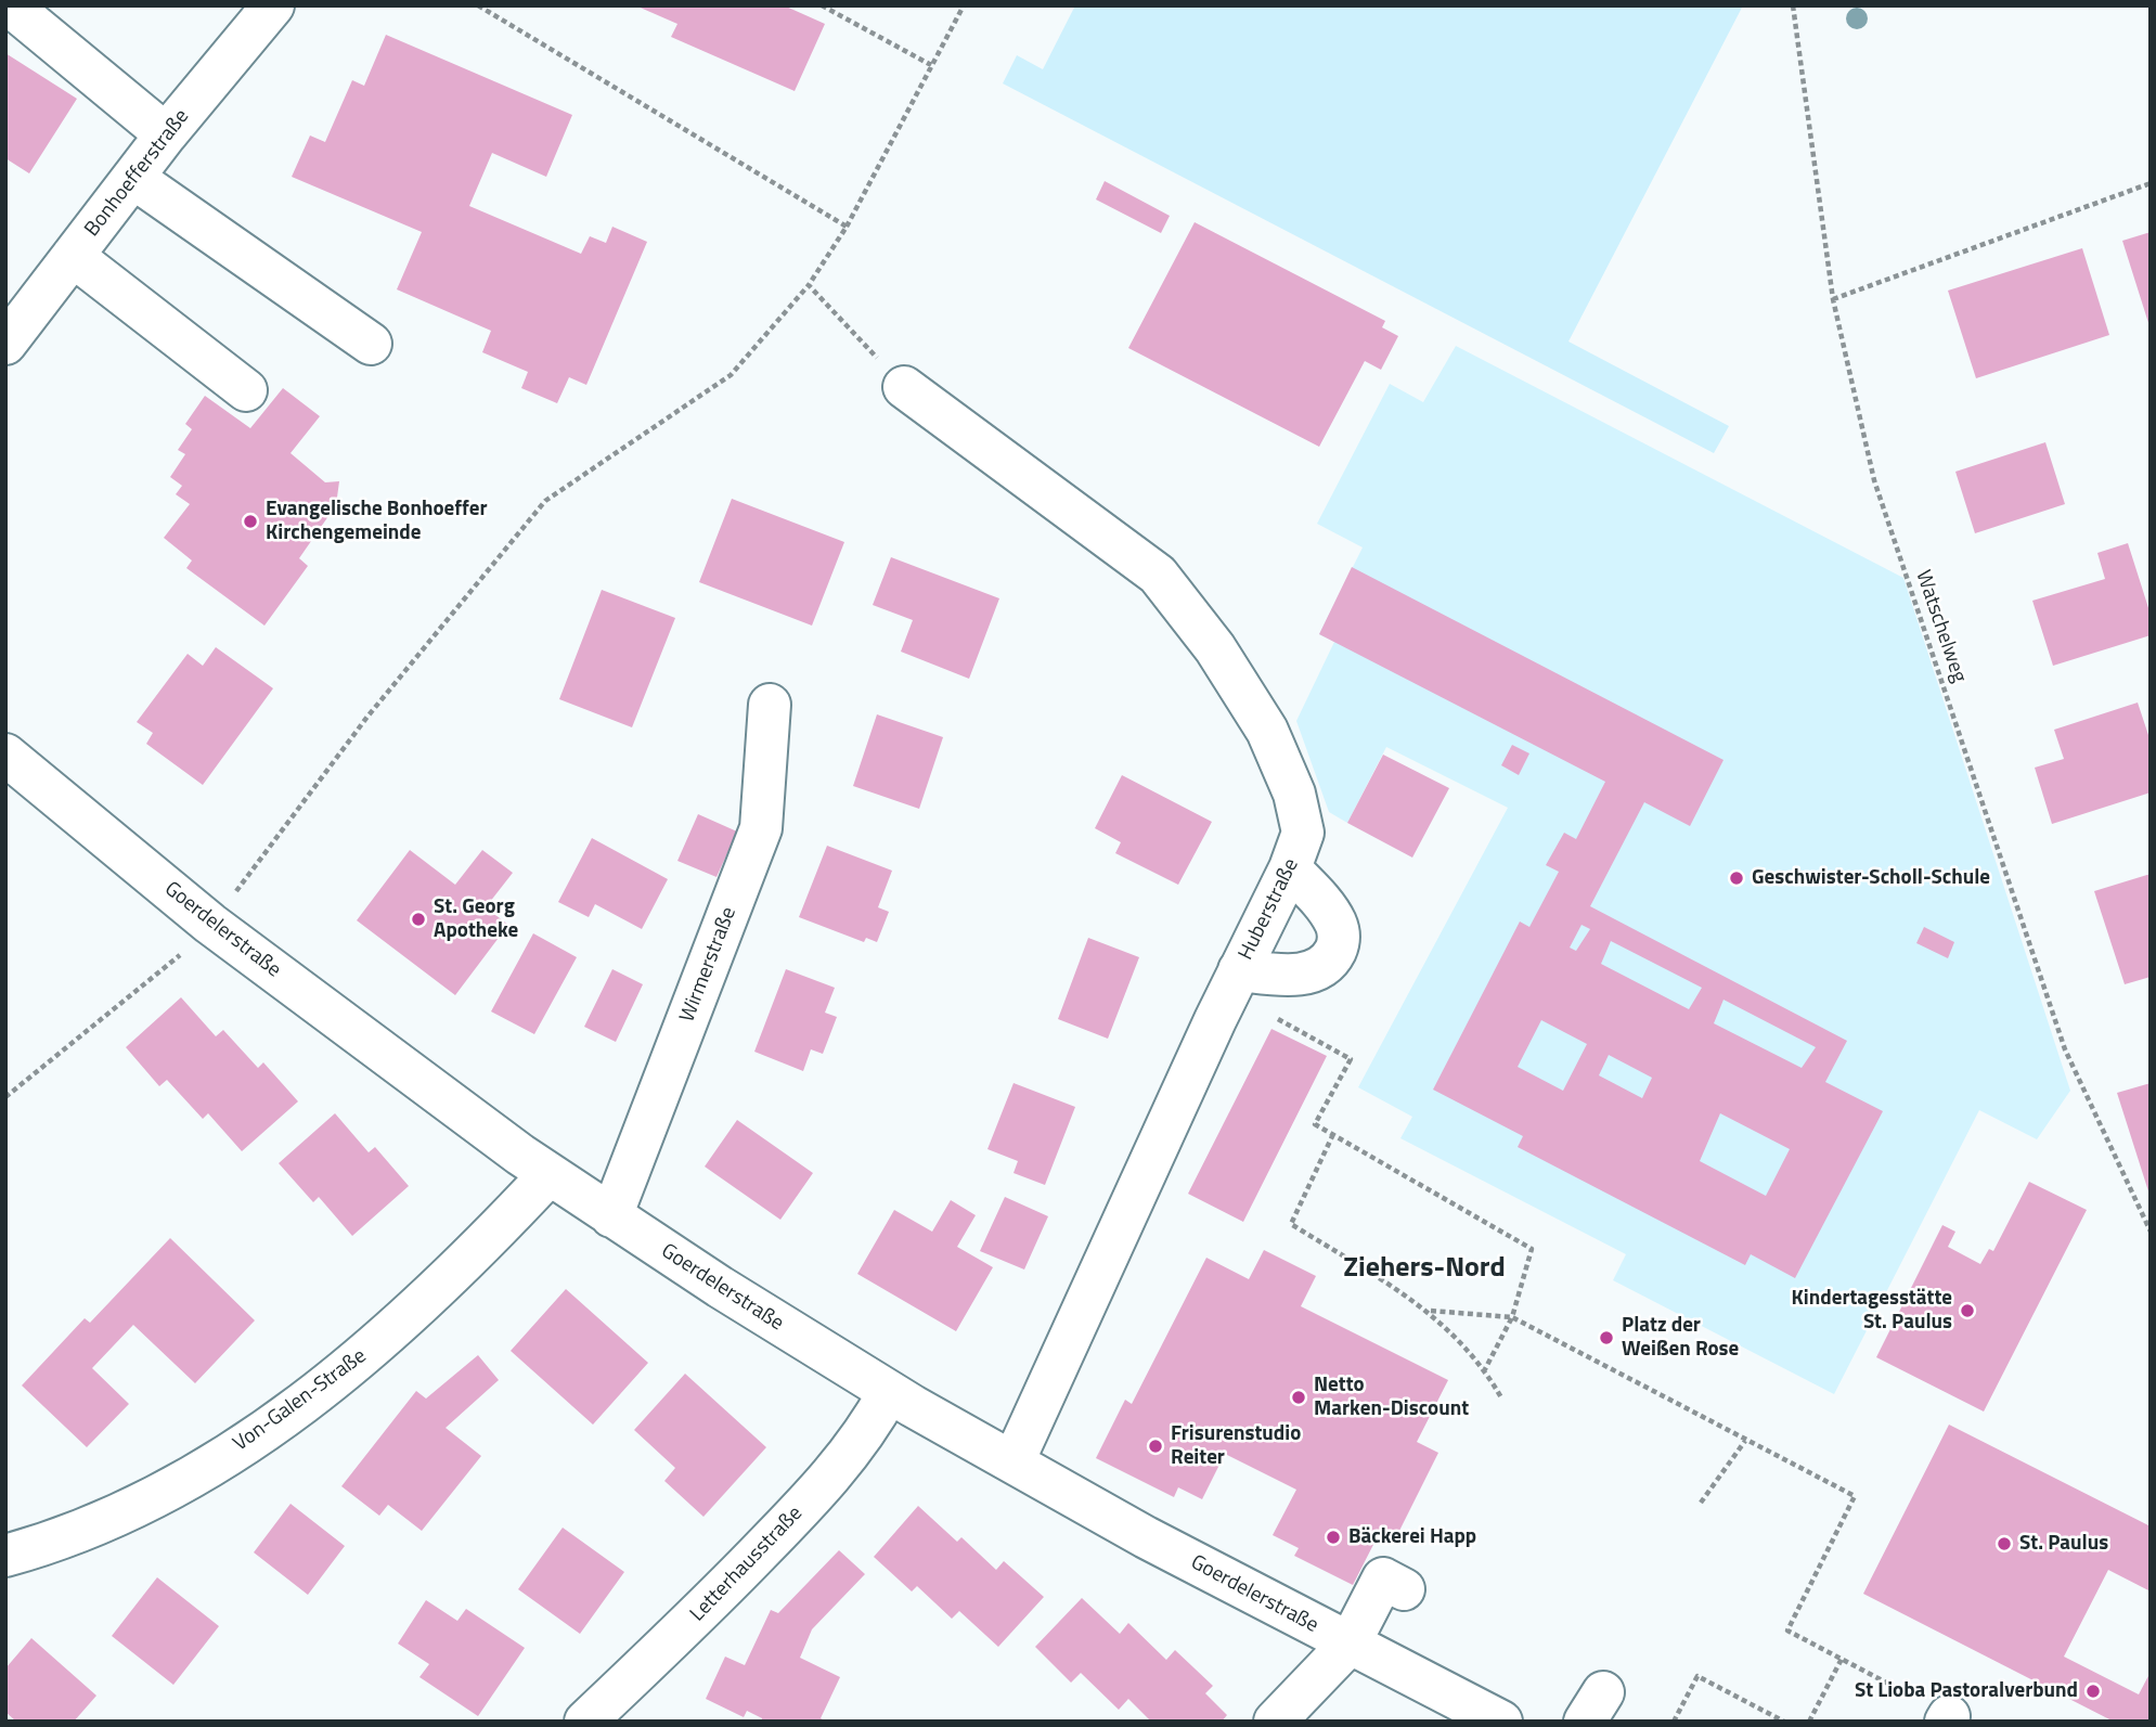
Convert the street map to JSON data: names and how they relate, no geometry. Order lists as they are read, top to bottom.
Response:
{
  "streets": {
    "street": [
      "Bonhoefferstraße",
      "Huberstraße",
      "Goerdelerstraße",
      "Wirmerstraße",
      "Von-Galen-Straße",
      "Letterhausstraße"
    ],
    "path": ["Watschelweg"]
  },
  "crossings": [
    ["Huberstraße", "Goerdelerstraße"],
    ["Goerdelerstraße", "Wirmerstraße"],
    ["Goerdelerstraße", "Von-Galen-Straße"],
    ["Goerdelerstraße", "Letterhausstraße"]
  ],
  "districts": ["Ziehers-Nord"],
  "places": [
    "Evangelische Bonhoeffer Kirchengemeinde",
    "Geschwister-Scholl-Schule",
    "St. Georg Apotheke",
    "Kindertagesstätte St. Paulus",
    "Platz der Weißen Rose",
    "Netto Marken-Discount",
    "Frisurenstudio Reiter",
    "Bäckerei Happ",
    "St. Paulus",
    "St Lioba Pastoralverbund"
  ]
}
